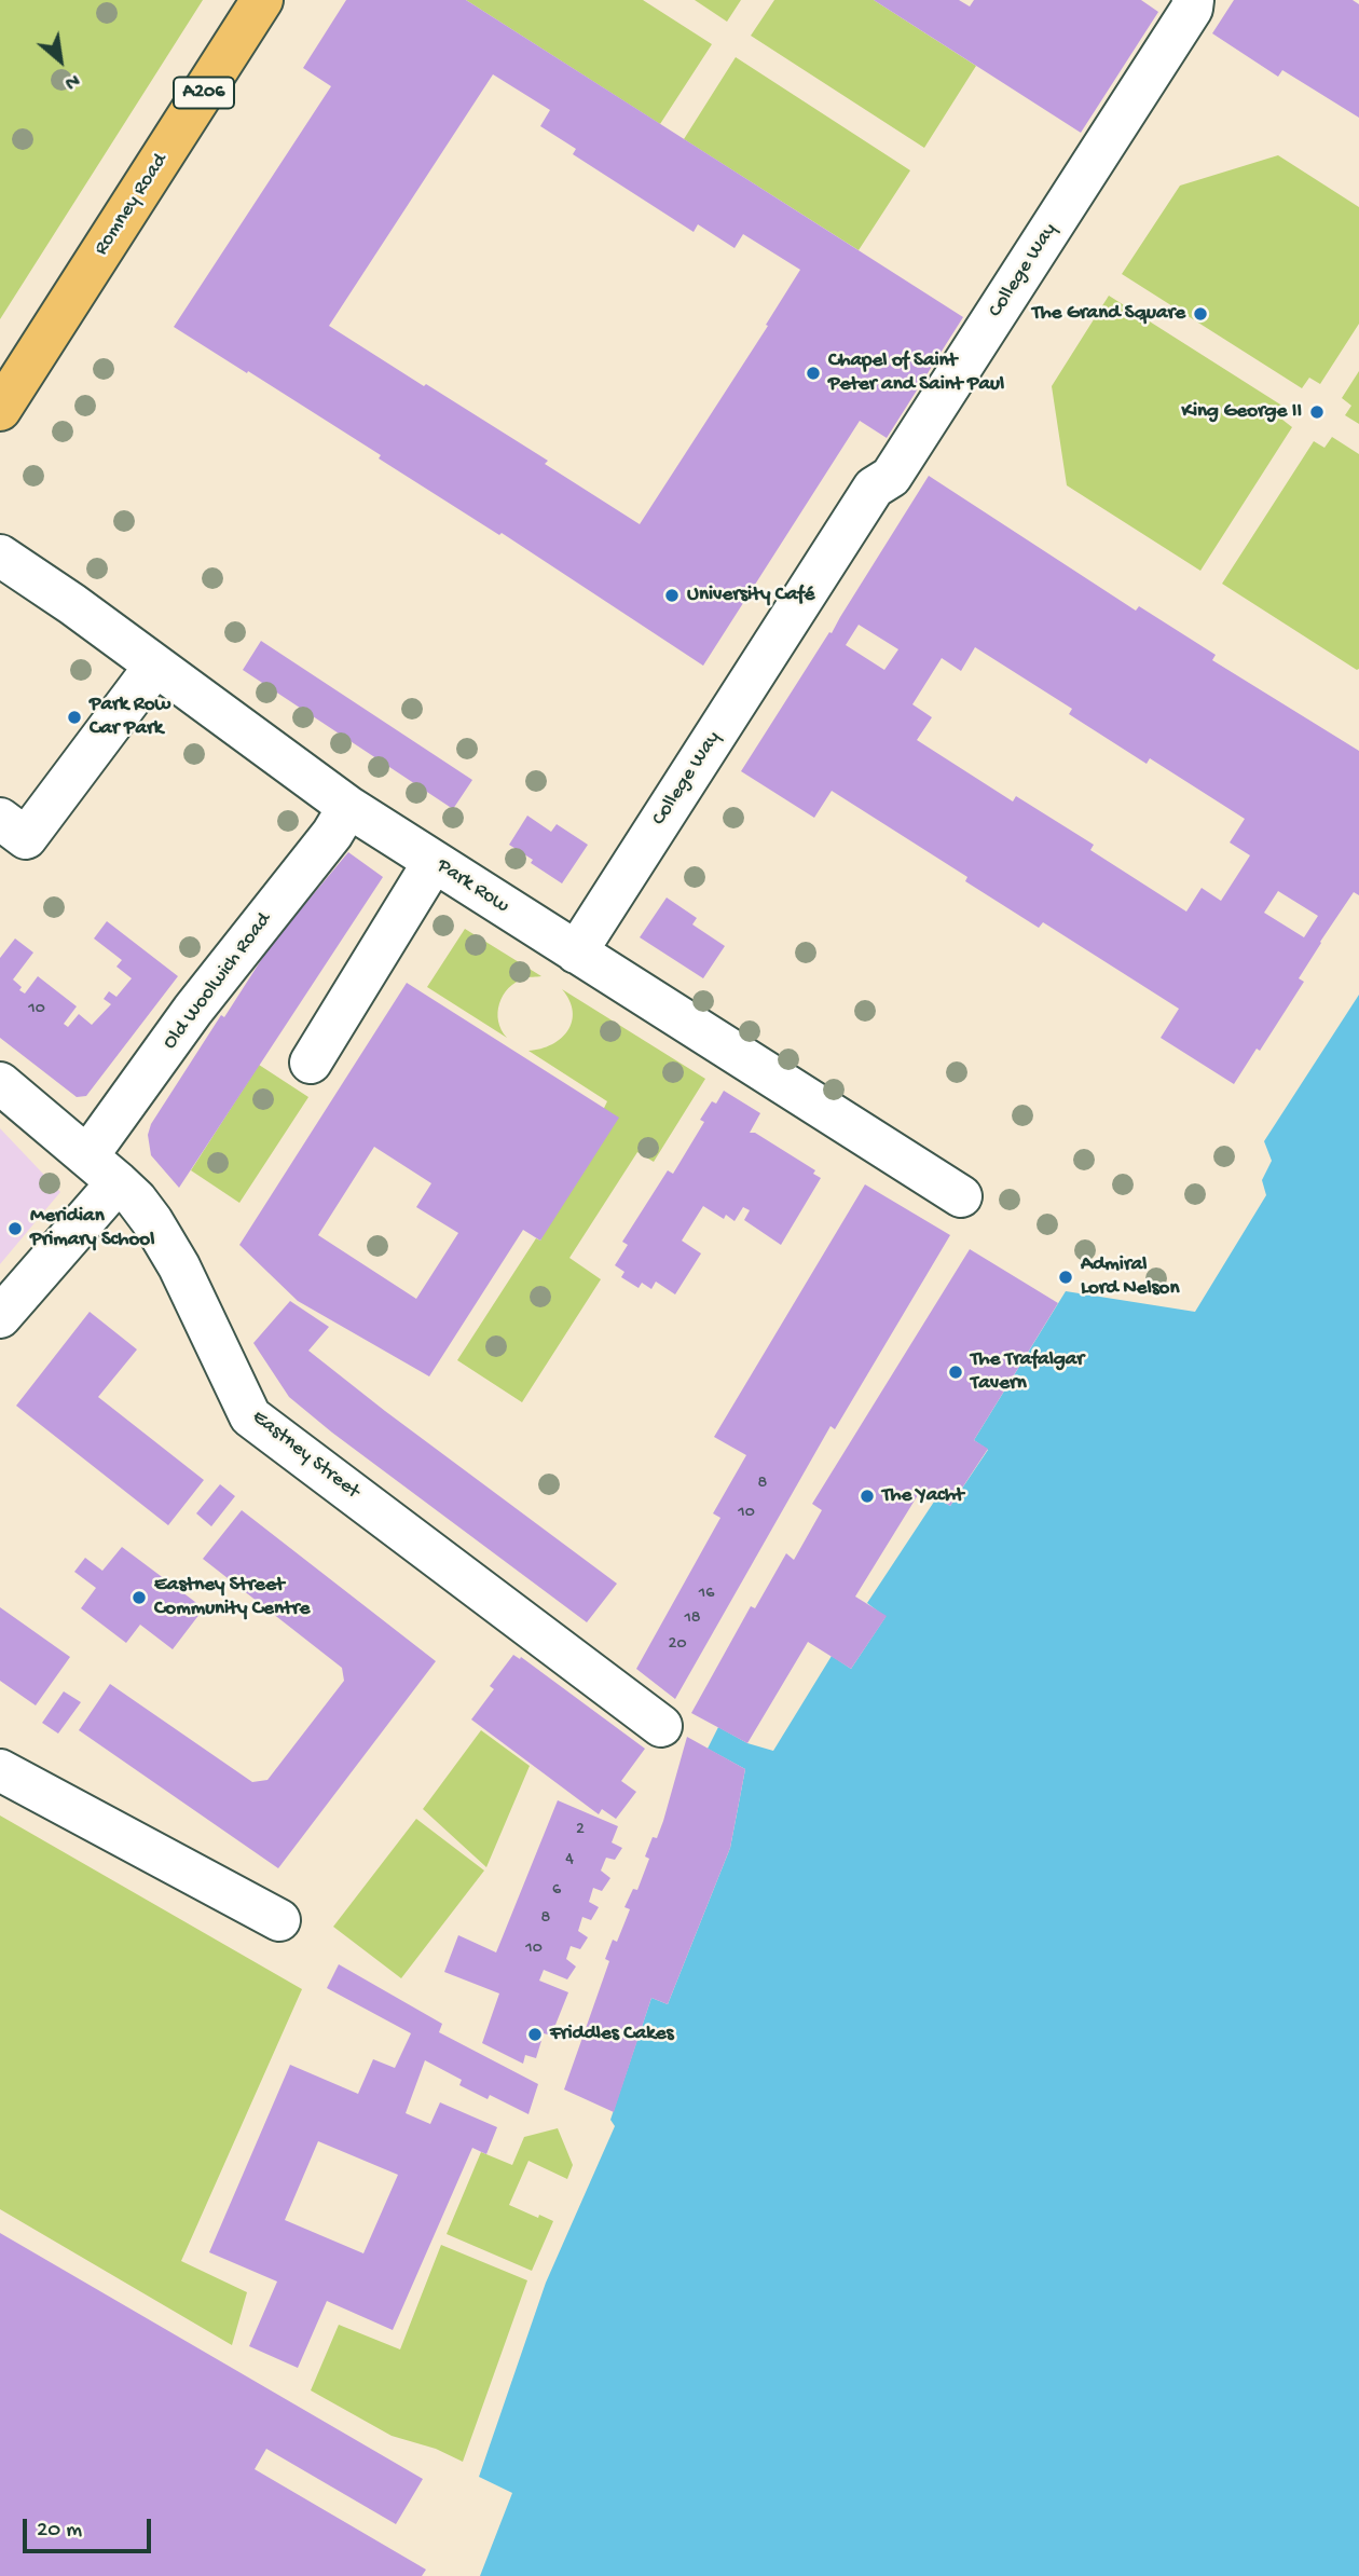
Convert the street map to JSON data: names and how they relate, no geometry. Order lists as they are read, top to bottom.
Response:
{
  "streets": {
    "main road": ["A206", "Romney Road"],
    "street": [
      "College Way",
      "Park Row",
      "Old Woolwich Road",
      "Eastney Street"
    ]
  },
  "crossings": [
    ["College Way", "Park Row"],
    ["Park Row", "Old Woolwich Road"],
    ["Old Woolwich Road", "Eastney Street"]
  ],
  "places": [
    "The Grand Square",
    "Chapel of Saint Peter and Saint Paul",
    "King George II",
    "University Café",
    "Park Row Car Park",
    "Meridian Primary School",
    "Admiral Lord Nelson",
    "The Trafalgar Tavern",
    "The Yacht",
    "Eastney Street Community Centre",
    "Friddles Cakes"
  ],
  "house_numbers": [
    "10",
    "8",
    "10",
    "16",
    "18",
    "20",
    "2",
    "4",
    "6",
    "8",
    "10"
  ],
  "scale_bar": "20 m",
  "north": "bottom right"
}
